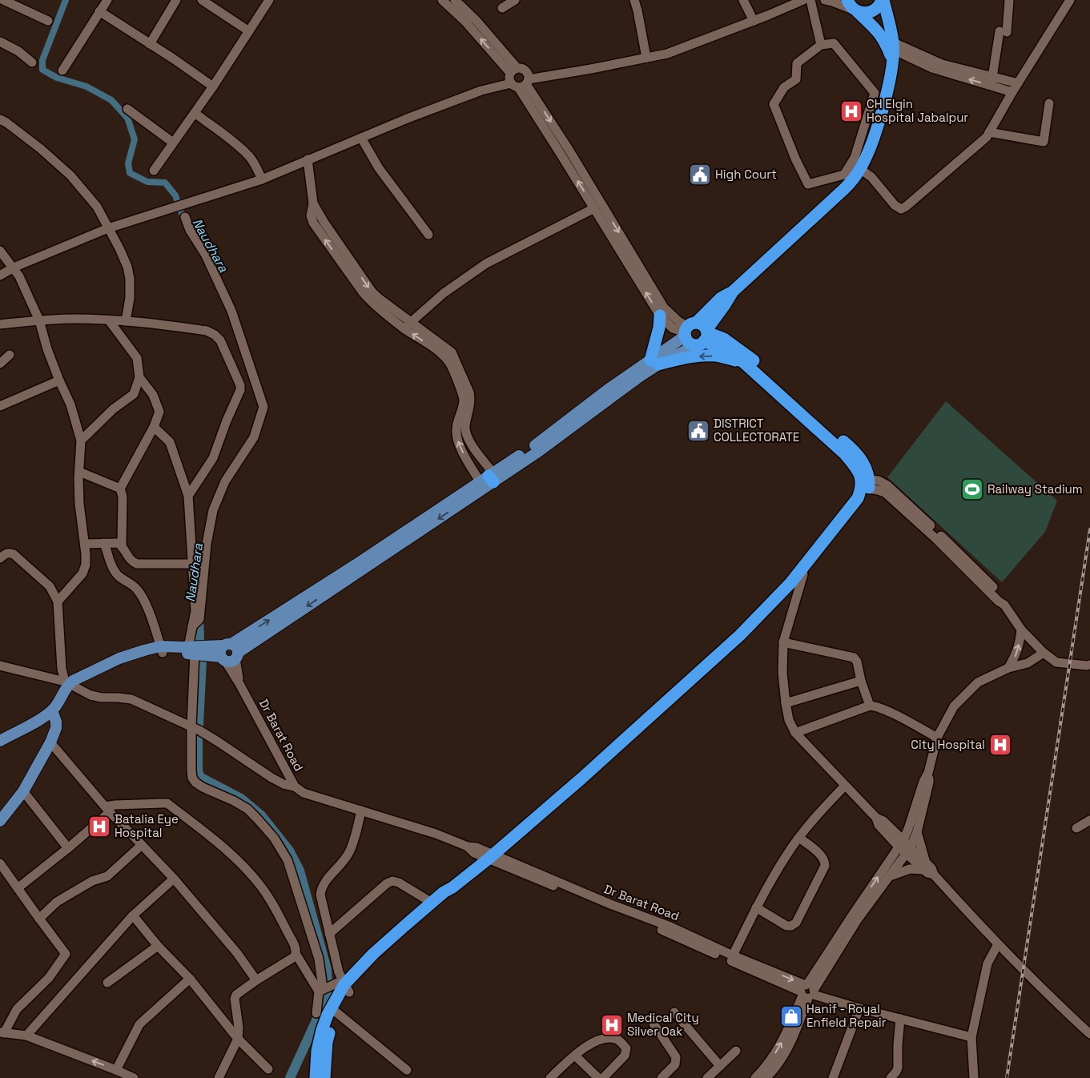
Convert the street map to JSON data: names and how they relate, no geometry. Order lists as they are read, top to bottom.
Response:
{
  "streets": {
    "street": ["Dr Barat Road"]
  },
  "water": ["Naudhara"],
  "places": {
    "hospital": [
      "CH Elgin Hospital Jabalpur",
      "City Hospital",
      "Batalia Eye Hospital",
      "Medical City Silver Oak"
    ],
    "public building": ["High Court", "DISTRICT COLLECTORATE"],
    "sports": ["Railway Stadium"],
    "shop": ["Hanif - Royal Enfield Repair"]
  }
}
